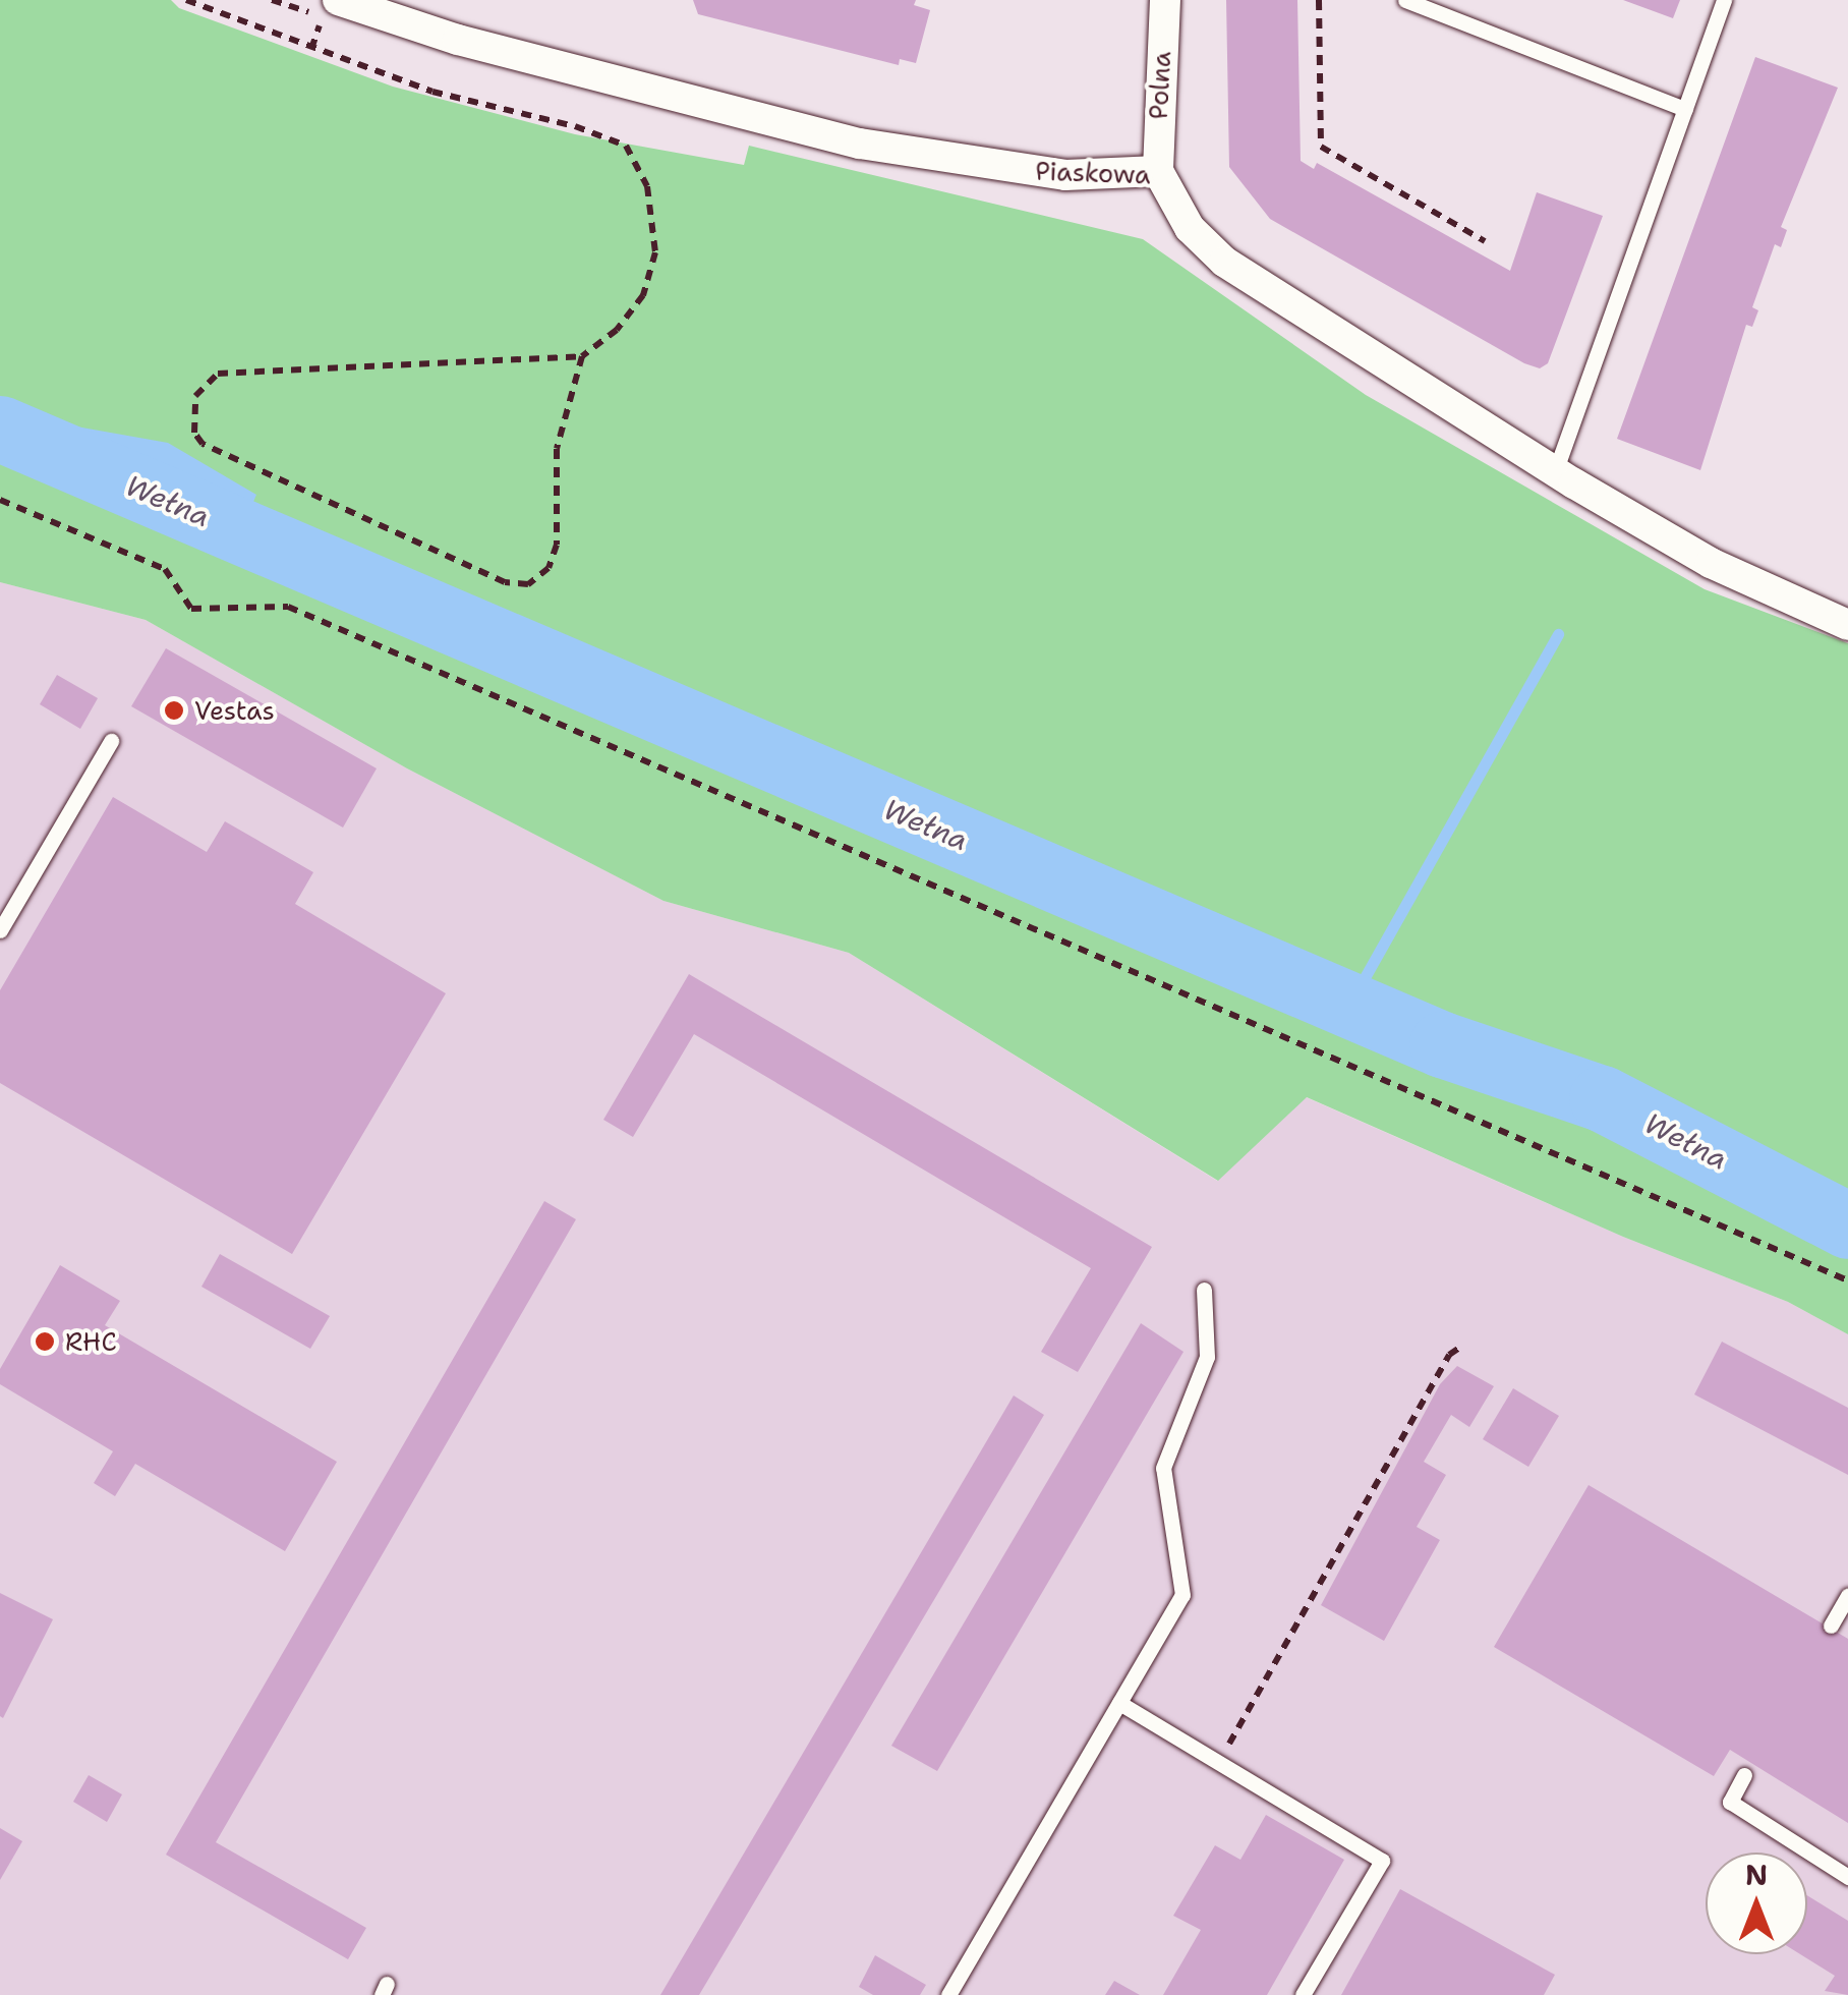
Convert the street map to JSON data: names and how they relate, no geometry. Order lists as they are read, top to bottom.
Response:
{
  "streets": {
    "street": ["Polna", "Piaskowa"]
  },
  "crossings": [
    ["Polna", "Piaskowa"]
  ],
  "water": ["Wełna"],
  "places": ["Vestas", "RHC"],
  "north": "top"
}
